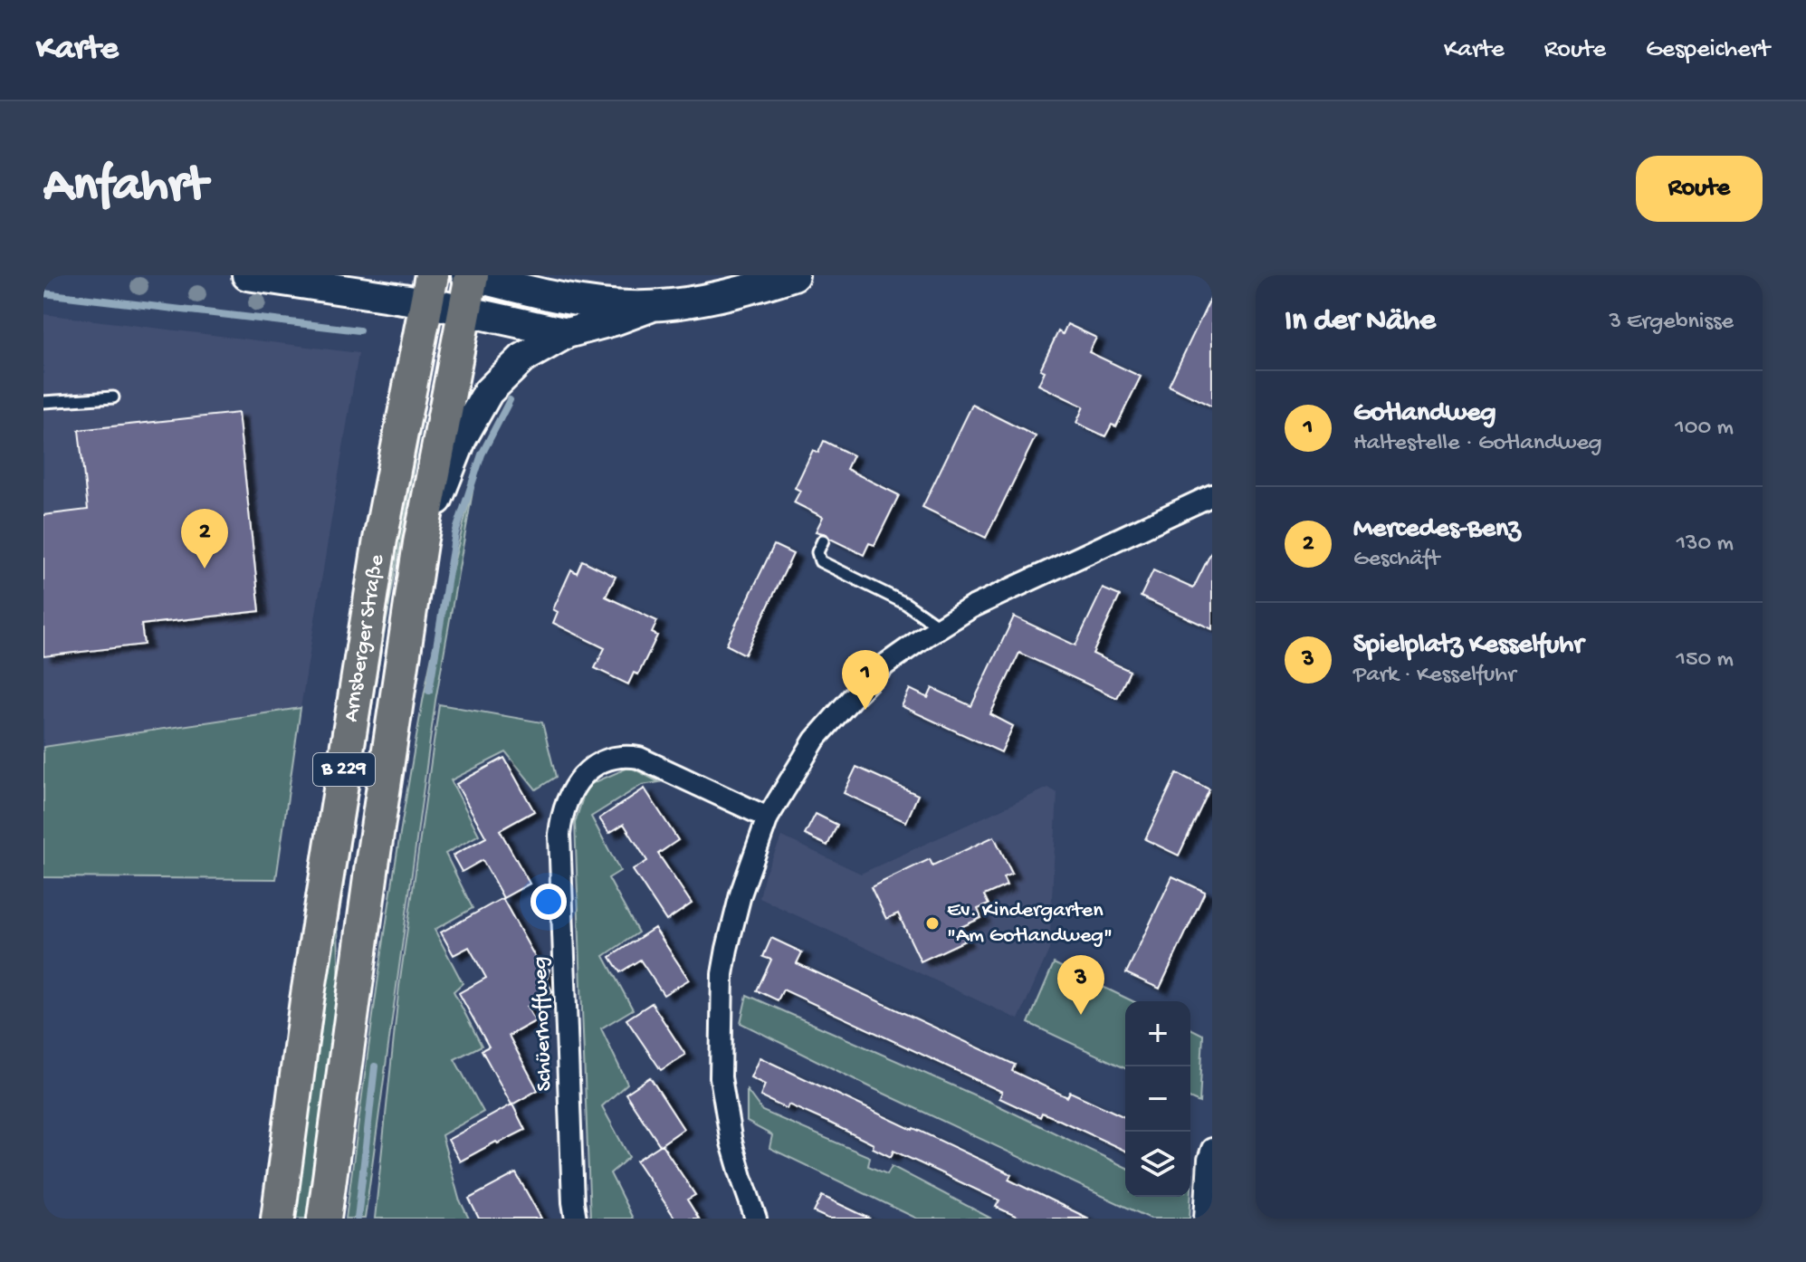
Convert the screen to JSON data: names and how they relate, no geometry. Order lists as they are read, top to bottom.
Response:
{
  "streets": {
    "main road": ["Arnsberger Straße", "B 229"],
    "street": ["Schüerhoffweg"]
  },
  "places": ["Ev. Kindergarten \"Am Gotlandweg\""],
  "page": {
    "header": "Karte",
    "nav": ["Karte", "Route", "Gespeichert"],
    "buttons": "Route",
    "title": "Anfahrt",
    "heading": ["In der Nähe", "3 Ergebnisse"],
    "list": [
      {
        "mark": "1",
        "name": "Gotlandweg",
        "note": "Haltestelle · Gotlandweg",
        "value": "100 m"
      },
      {
        "mark": "2",
        "name": "Mercedes-Benz",
        "note": "Geschäft",
        "value": "130 m"
      },
      {
        "mark": "3",
        "name": "Spielplatz Kesselfuhr",
        "note": "Park · Kesselfuhr",
        "value": "150 m"
      }
    ],
    "pins": ["2", "1", "3"],
    "map_buttons": ["+", "−"]
  }
}
